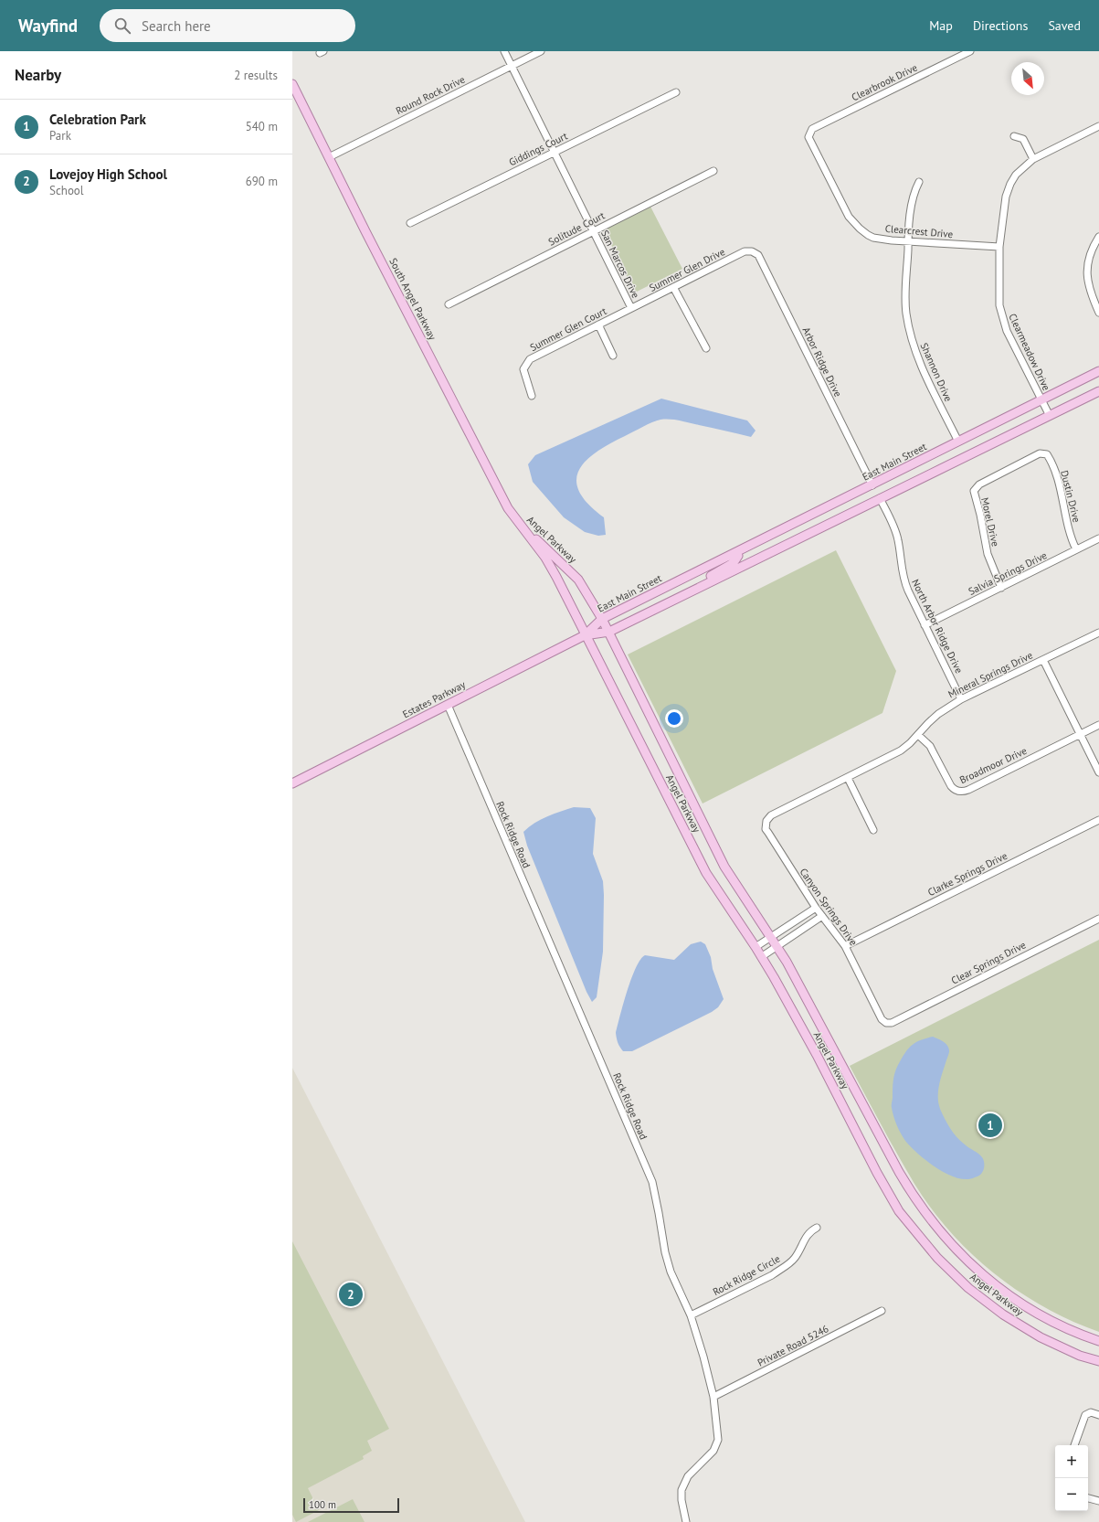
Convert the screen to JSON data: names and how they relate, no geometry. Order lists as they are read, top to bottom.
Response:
{
  "streets": {
    "main road": [
      "South Angel Parkway",
      "East Main Street",
      "Angel Parkway",
      "Estates Parkway"
    ],
    "street": [
      "Clearbrook Drive",
      "Round Rock Drive",
      "Giddings Court",
      "Solitude Court",
      "Clearcrest Drive",
      "San Marcos Drive",
      "Summer Glen Drive",
      "Summer Glen Court",
      "Clearmeadow Drive",
      "Arbor Ridge Drive",
      "Shannon Drive",
      "Dustin Drive",
      "Morel Drive",
      "Salvia Springs Drive",
      "North Arbor Ridge Drive",
      "Mineral Springs Drive",
      "Broadmoor Drive",
      "Rock Ridge Road",
      "Clarke Springs Drive",
      "Canyon Springs Drive",
      "Clear Springs Drive",
      "Rock Ridge Circle",
      "Private Road 5246"
    ]
  },
  "crossings": [
    ["Clearbrook Drive", "Clearcrest Drive"],
    ["Round Rock Drive", "San Marcos Drive"],
    ["Round Rock Drive", "South Angel Parkway"],
    ["Giddings Court", "San Marcos Drive"],
    ["Solitude Court", "San Marcos Drive"],
    ["Clearcrest Drive", "Clearmeadow Drive"],
    ["Clearcrest Drive", "Shannon Drive"],
    ["San Marcos Drive", "Summer Glen Drive"],
    ["San Marcos Drive", "Summer Glen Court"],
    ["Summer Glen Drive", "Summer Glen Court"],
    ["Summer Glen Drive", "Arbor Ridge Drive"],
    ["South Angel Parkway", "Angel Parkway"],
    ["Clearmeadow Drive", "East Main Street"],
    ["Arbor Ridge Drive", "East Main Street"],
    ["Shannon Drive", "East Main Street"],
    ["East Main Street", "Angel Parkway"],
    ["East Main Street", "Estates Parkway"],
    ["Dustin Drive", "Morel Drive"],
    ["Dustin Drive", "Salvia Springs Drive"],
    ["Morel Drive", "Salvia Springs Drive"],
    ["Angel Parkway", "Estates Parkway"],
    ["Salvia Springs Drive", "North Arbor Ridge Drive"],
    ["North Arbor Ridge Drive", "Mineral Springs Drive"],
    ["Mineral Springs Drive", "Broadmoor Drive"],
    ["Mineral Springs Drive", "Canyon Springs Drive"],
    ["Estates Parkway", "Rock Ridge Road"],
    ["Rock Ridge Road", "Rock Ridge Circle"],
    ["Rock Ridge Road", "Private Road 5246"],
    ["Clarke Springs Drive", "Canyon Springs Drive"],
    ["Canyon Springs Drive", "Clear Springs Drive"]
  ],
  "scale_bar": "100 m",
  "north": "bottom right",
  "page": {
    "header": "Wayfind",
    "search": "Search here",
    "nav": ["Map", "Directions", "Saved"],
    "heading": ["Nearby", "2 results"],
    "list": [
      {
        "mark": "1",
        "name": "Celebration Park",
        "note": "Park",
        "value": "540 m"
      },
      {
        "mark": "2",
        "name": "Lovejoy High School",
        "note": "School",
        "value": "690 m"
      }
    ],
    "pins": ["1", "2"],
    "map_buttons": ["+", "−"],
    "scale": "100 m"
  }
}
